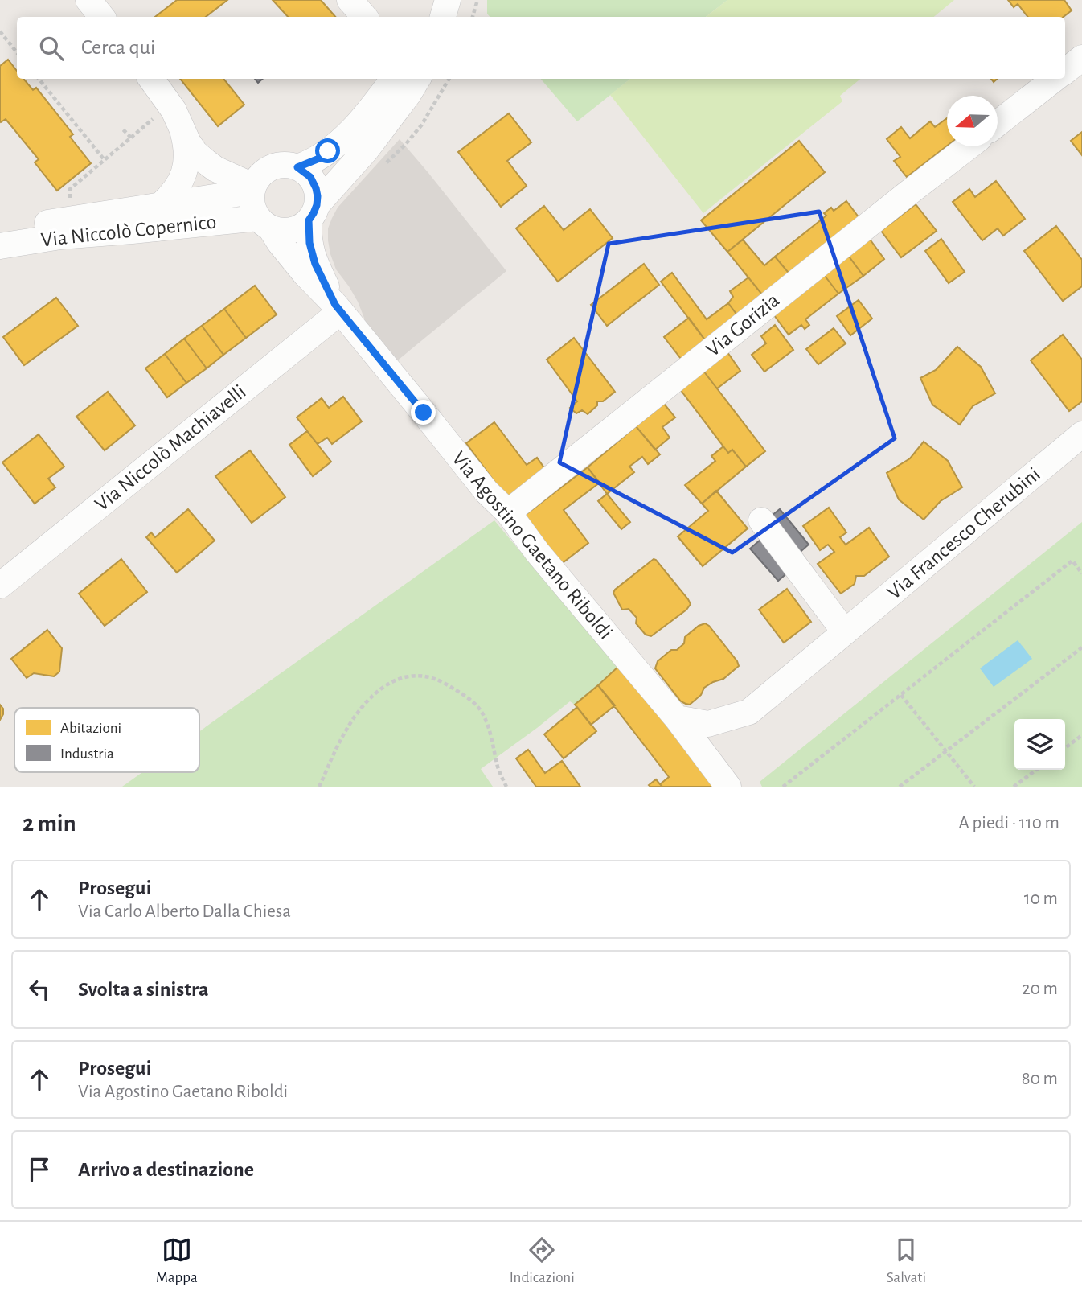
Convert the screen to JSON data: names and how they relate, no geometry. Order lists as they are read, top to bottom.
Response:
{
  "streets": {
    "street": [
      "Via Niccolò Copernico",
      "Via Gorizia",
      "Via Niccolò Machiavelli",
      "Via Francesco Cherubini",
      "Via Agostino Gaetano Riboldi"
    ]
  },
  "crossings": [
    ["Via Niccolò Copernico", "Via Agostino Gaetano Riboldi"],
    ["Via Gorizia", "Via Agostino Gaetano Riboldi"],
    ["Via Niccolò Machiavelli", "Via Agostino Gaetano Riboldi"],
    ["Via Francesco Cherubini", "Via Agostino Gaetano Riboldi"]
  ],
  "legend": ["Abitazioni", "Industria"],
  "north": "left",
  "page": {
    "search": "Cerca qui",
    "heading": ["2 min", "A piedi · 110 m"],
    "list": [
      ["Prosegui", "Via Carlo Alberto Dalla Chiesa", "10 m"],
      ["Svolta a sinistra", "20 m"],
      ["Prosegui", "Via Agostino Gaetano Riboldi", "80 m"],
      "Arrivo a destinazione"
    ],
    "nav": ["Mappa", "Indicazioni", "Salvati"]
  }
}
